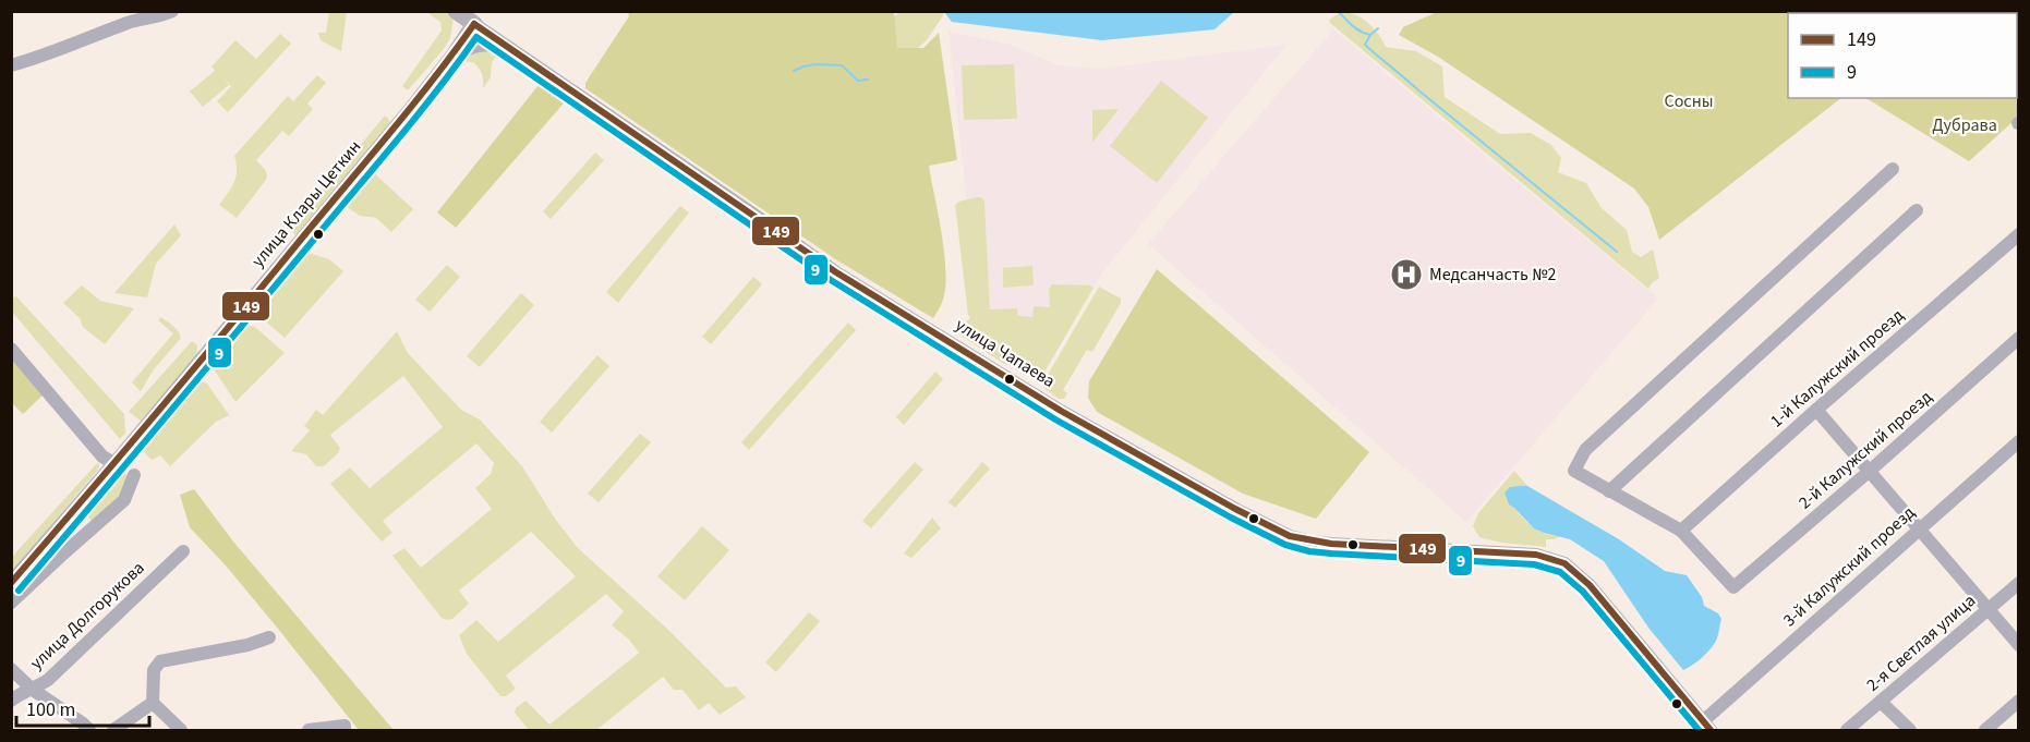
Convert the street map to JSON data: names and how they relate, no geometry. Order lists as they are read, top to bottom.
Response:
{
  "streets": {
    "main road": ["улица Клары Цеткин", "улица Чапаева"],
    "street": [
      "1-й Калужский проезд",
      "2-й Калужский проезд",
      "3-й Калужский проезд",
      "улица Долгорукова",
      "2-я Светлая улица"
    ]
  },
  "crossings": [
    ["улица Клары Цеткин", "улица Чапаева"],
    ["улица Чапаева", "3-й Калужский проезд"],
    ["1-й Калужский проезд", "2-й Калужский проезд"]
  ],
  "parks": ["Сосны", "Дубрава"],
  "places": {
    "hospital": ["Медсанчасть №2"]
  },
  "lines": ["transit line 149", "transit line 9"],
  "legend": ["149", "9"],
  "scale_bar": "100 m"
}
